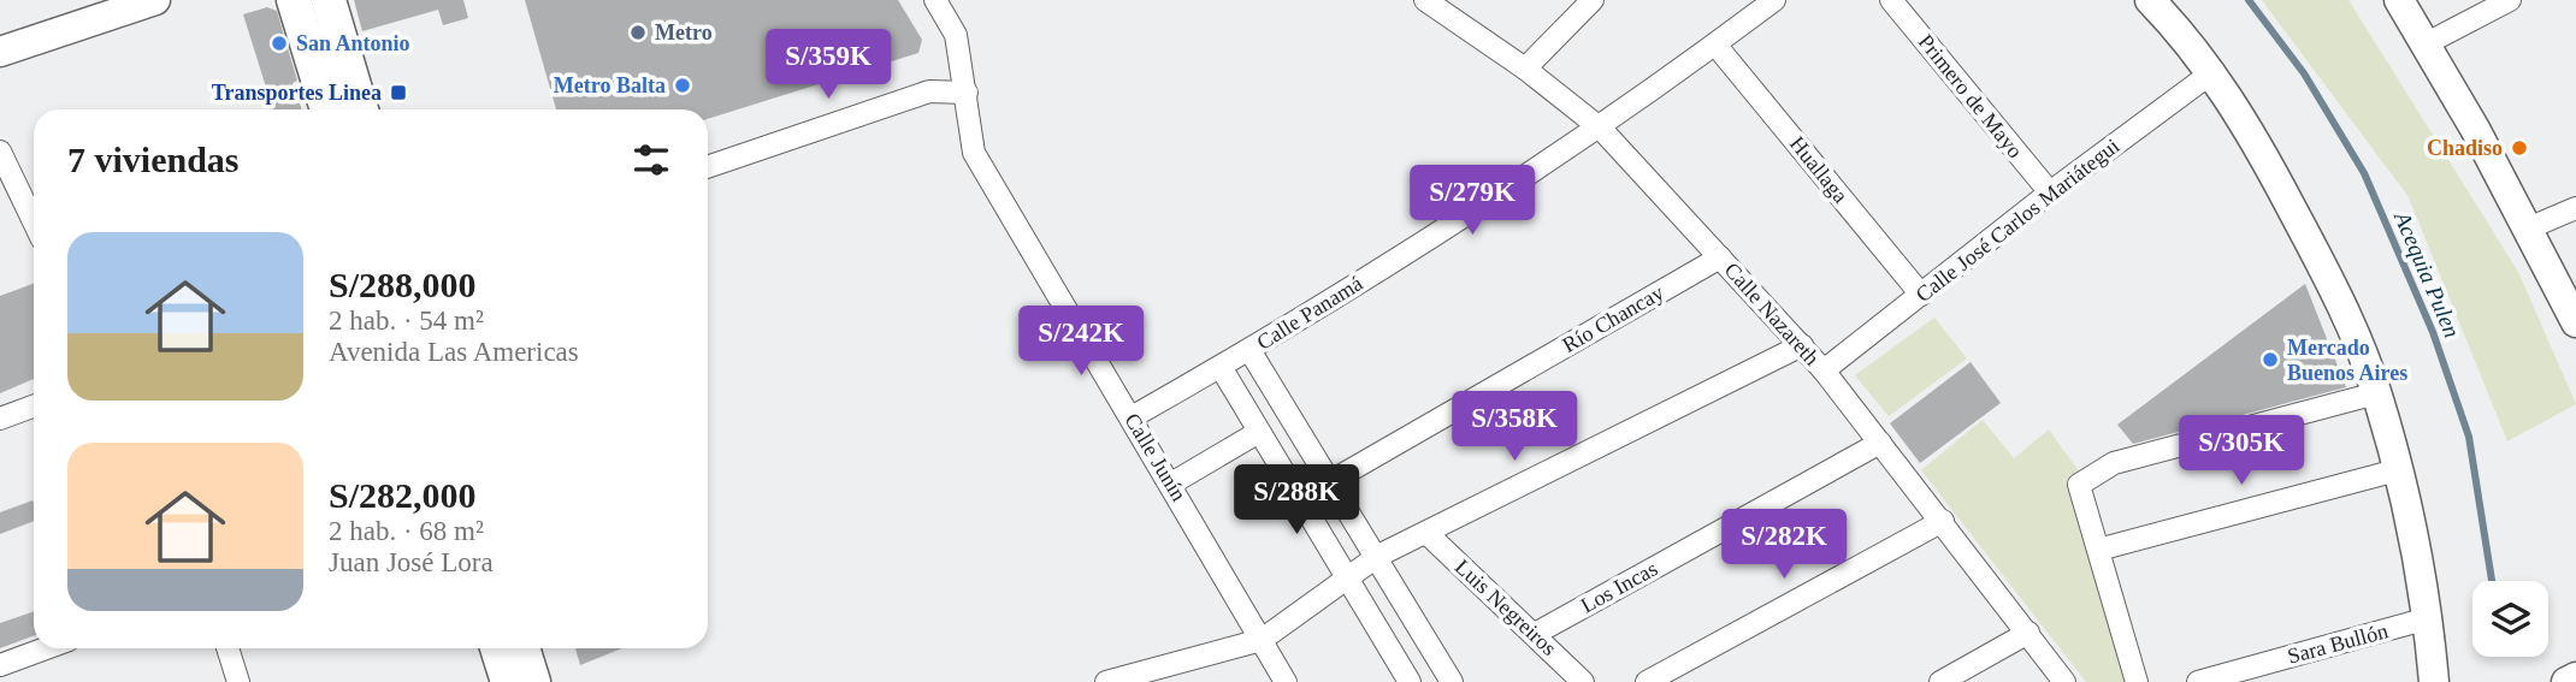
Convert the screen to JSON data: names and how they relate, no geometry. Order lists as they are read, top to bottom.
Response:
{
  "streets": {
    "street": [
      "Primero de Mayo",
      "Huallaga",
      "Calle José Carlos Mariátegui",
      "Calle Panamá",
      "Calle Nazareth",
      "Río Chancay",
      "Calle Junín",
      "Los Incas",
      "Luis Negreiros",
      "Sara Bullón"
    ]
  },
  "crossings": [
    ["Primero de Mayo", "Calle José Carlos Mariátegui"],
    ["Huallaga", "Calle José Carlos Mariátegui"],
    ["Huallaga", "Calle Panamá"],
    ["Calle José Carlos Mariátegui", "Calle Nazareth"],
    ["Calle Panamá", "Calle Nazareth"],
    ["Calle Panamá", "Calle Junín"],
    ["Calle Nazareth", "Río Chancay"],
    ["Calle Nazareth", "Los Incas"],
    ["Los Incas", "Luis Negreiros"]
  ],
  "water": ["Acequia Pulen"],
  "places": {
    "other": [
      "Metro",
      "San Antonio",
      "Metro Balta",
      "Chadiso",
      "Mercado Buenos Aires"
    ],
    "transit": ["Transportes Linea"]
  },
  "page": {
    "price": [
      "S/359K",
      "S/279K",
      "S/242K",
      "S/358K",
      "S/305K",
      "S/288K",
      "S/282K"
    ],
    "heading": "7 viviendas",
    "list": [
      {
        "name": "S/288,000",
        "note": "2 hab. · 54 m² · Avenida Las Americas"
      },
      {
        "name": "S/282,000",
        "note": "2 hab. · 68 m² · Juan José Lora"
      }
    ]
  }
}
